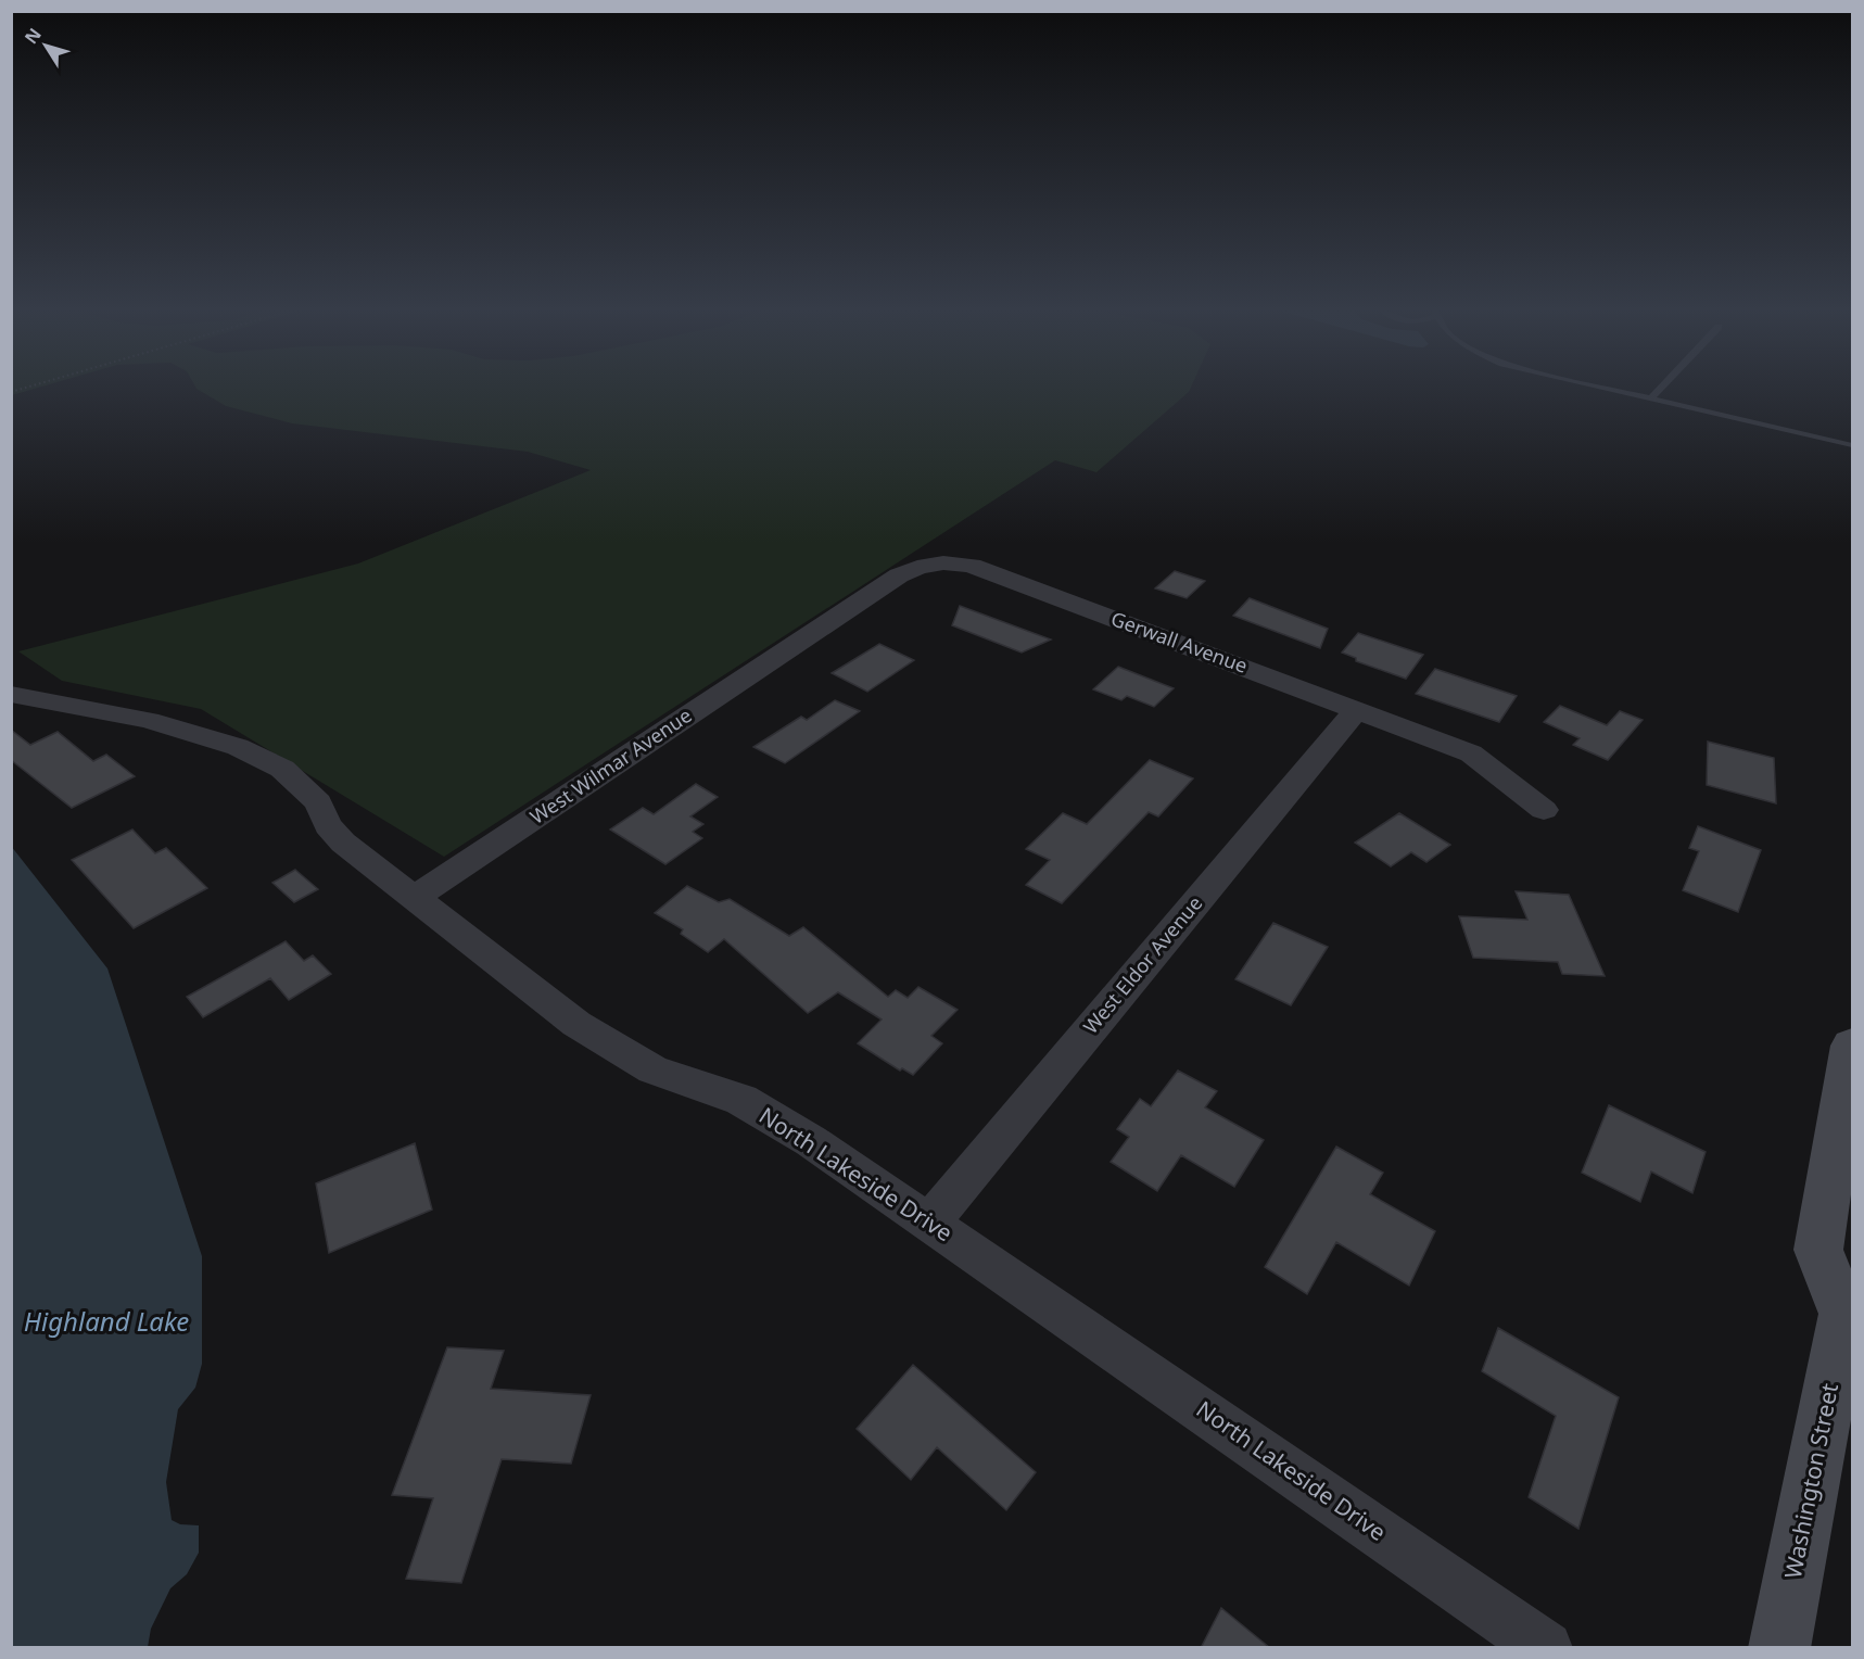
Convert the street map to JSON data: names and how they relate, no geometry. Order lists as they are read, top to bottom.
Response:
{
  "streets": {
    "main road": ["Washington Street"],
    "street": [
      "Gerwall Avenue",
      "West Wilmar Avenue",
      "West Eldor Avenue",
      "North Lakeside Drive"
    ]
  },
  "crossings": [
    ["Gerwall Avenue", "West Wilmar Avenue"],
    ["Gerwall Avenue", "West Eldor Avenue"],
    ["West Wilmar Avenue", "North Lakeside Drive"],
    ["West Eldor Avenue", "North Lakeside Drive"]
  ],
  "water": ["Highland Lake"],
  "north": "top left"
}
